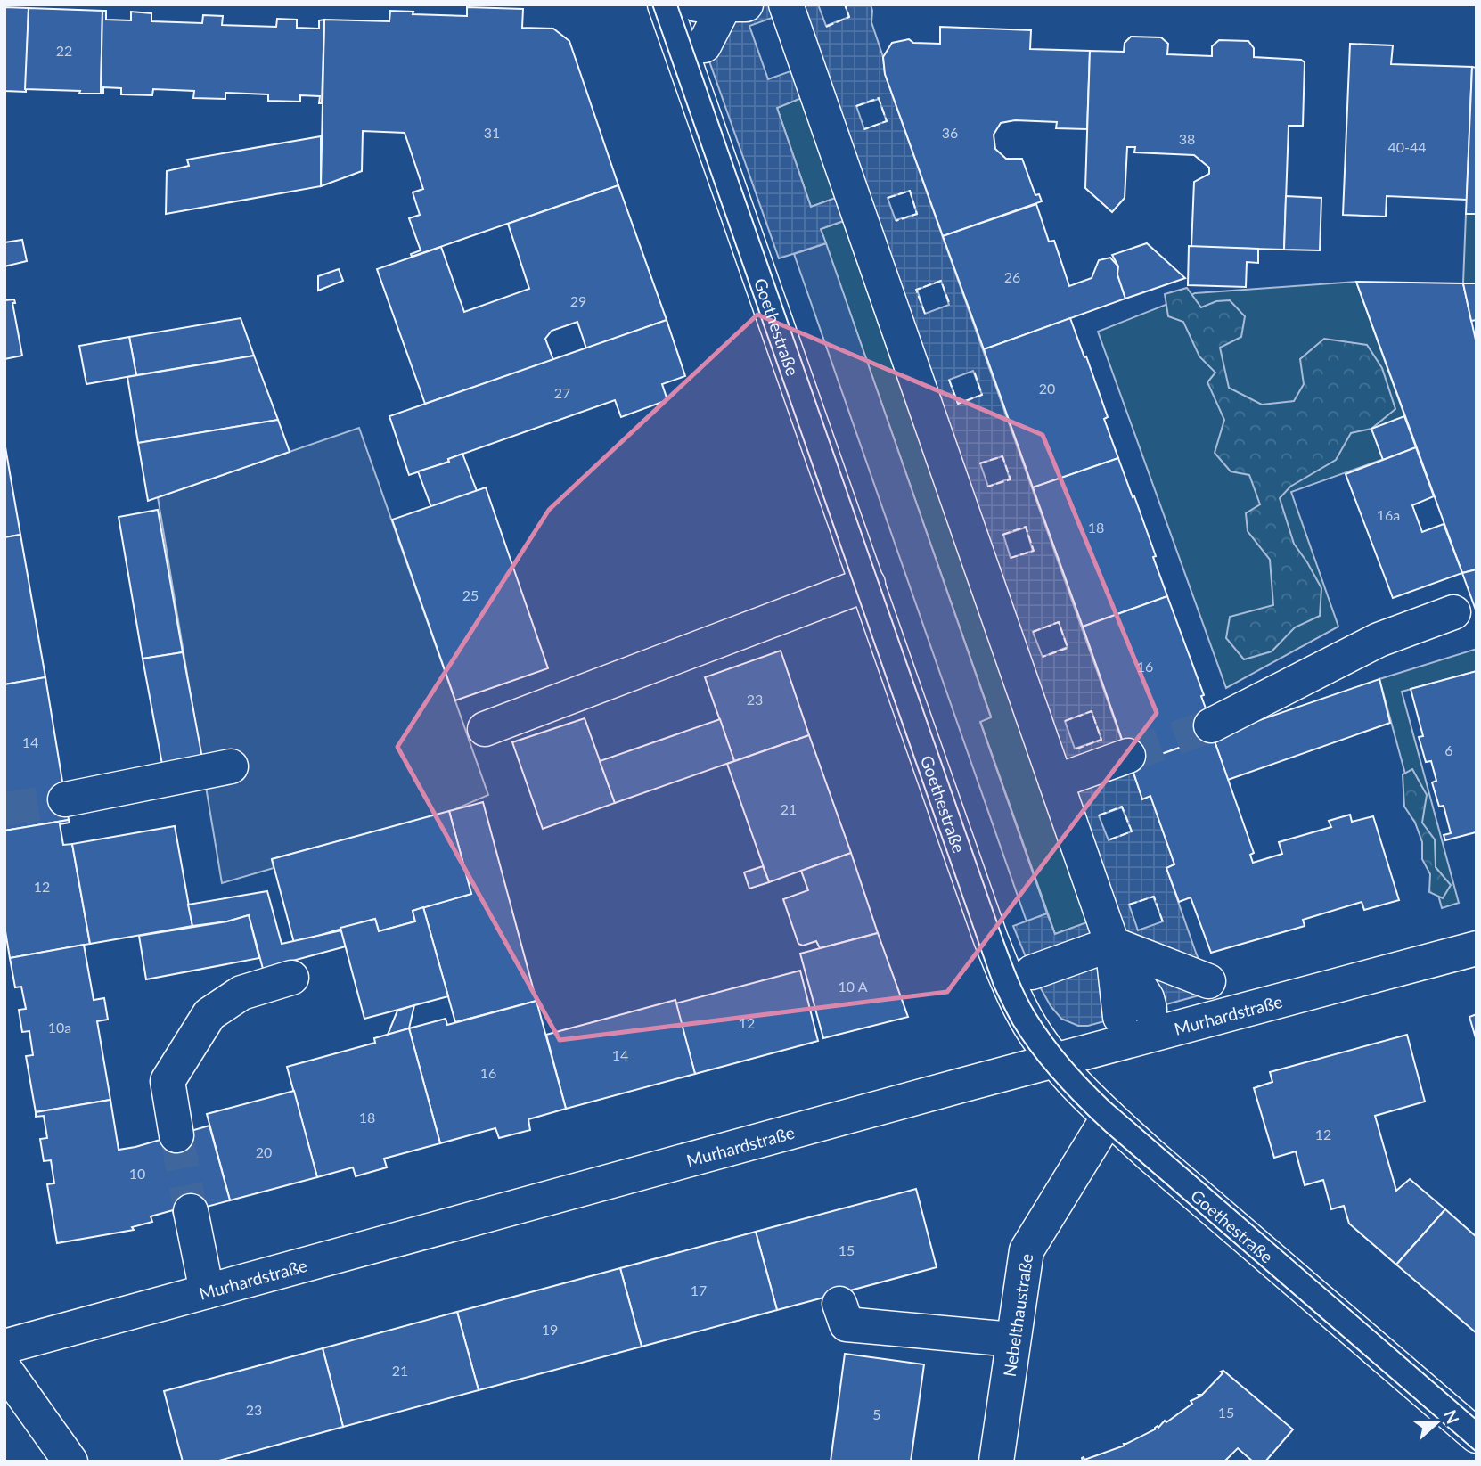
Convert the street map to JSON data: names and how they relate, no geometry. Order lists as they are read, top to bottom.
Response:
{
  "streets": {
    "street": ["Goethestraße", "Murhardstraße", "Nebelthaustraße"]
  },
  "crossings": [
    ["Goethestraße", "Murhardstraße"],
    ["Goethestraße", "Nebelthaustraße"]
  ],
  "house_numbers": [
    "22",
    "31",
    "36",
    "38",
    "40-44",
    "26",
    "29",
    "20",
    "27",
    "16a",
    "18",
    "25",
    "16",
    "23",
    "14",
    "6",
    "21",
    "12",
    "10 A",
    "12",
    "10a",
    "14",
    "16",
    "18",
    "12",
    "20",
    "10",
    "15",
    "17",
    "19",
    "21",
    "23",
    "15",
    "5"
  ],
  "north": "right"
}
